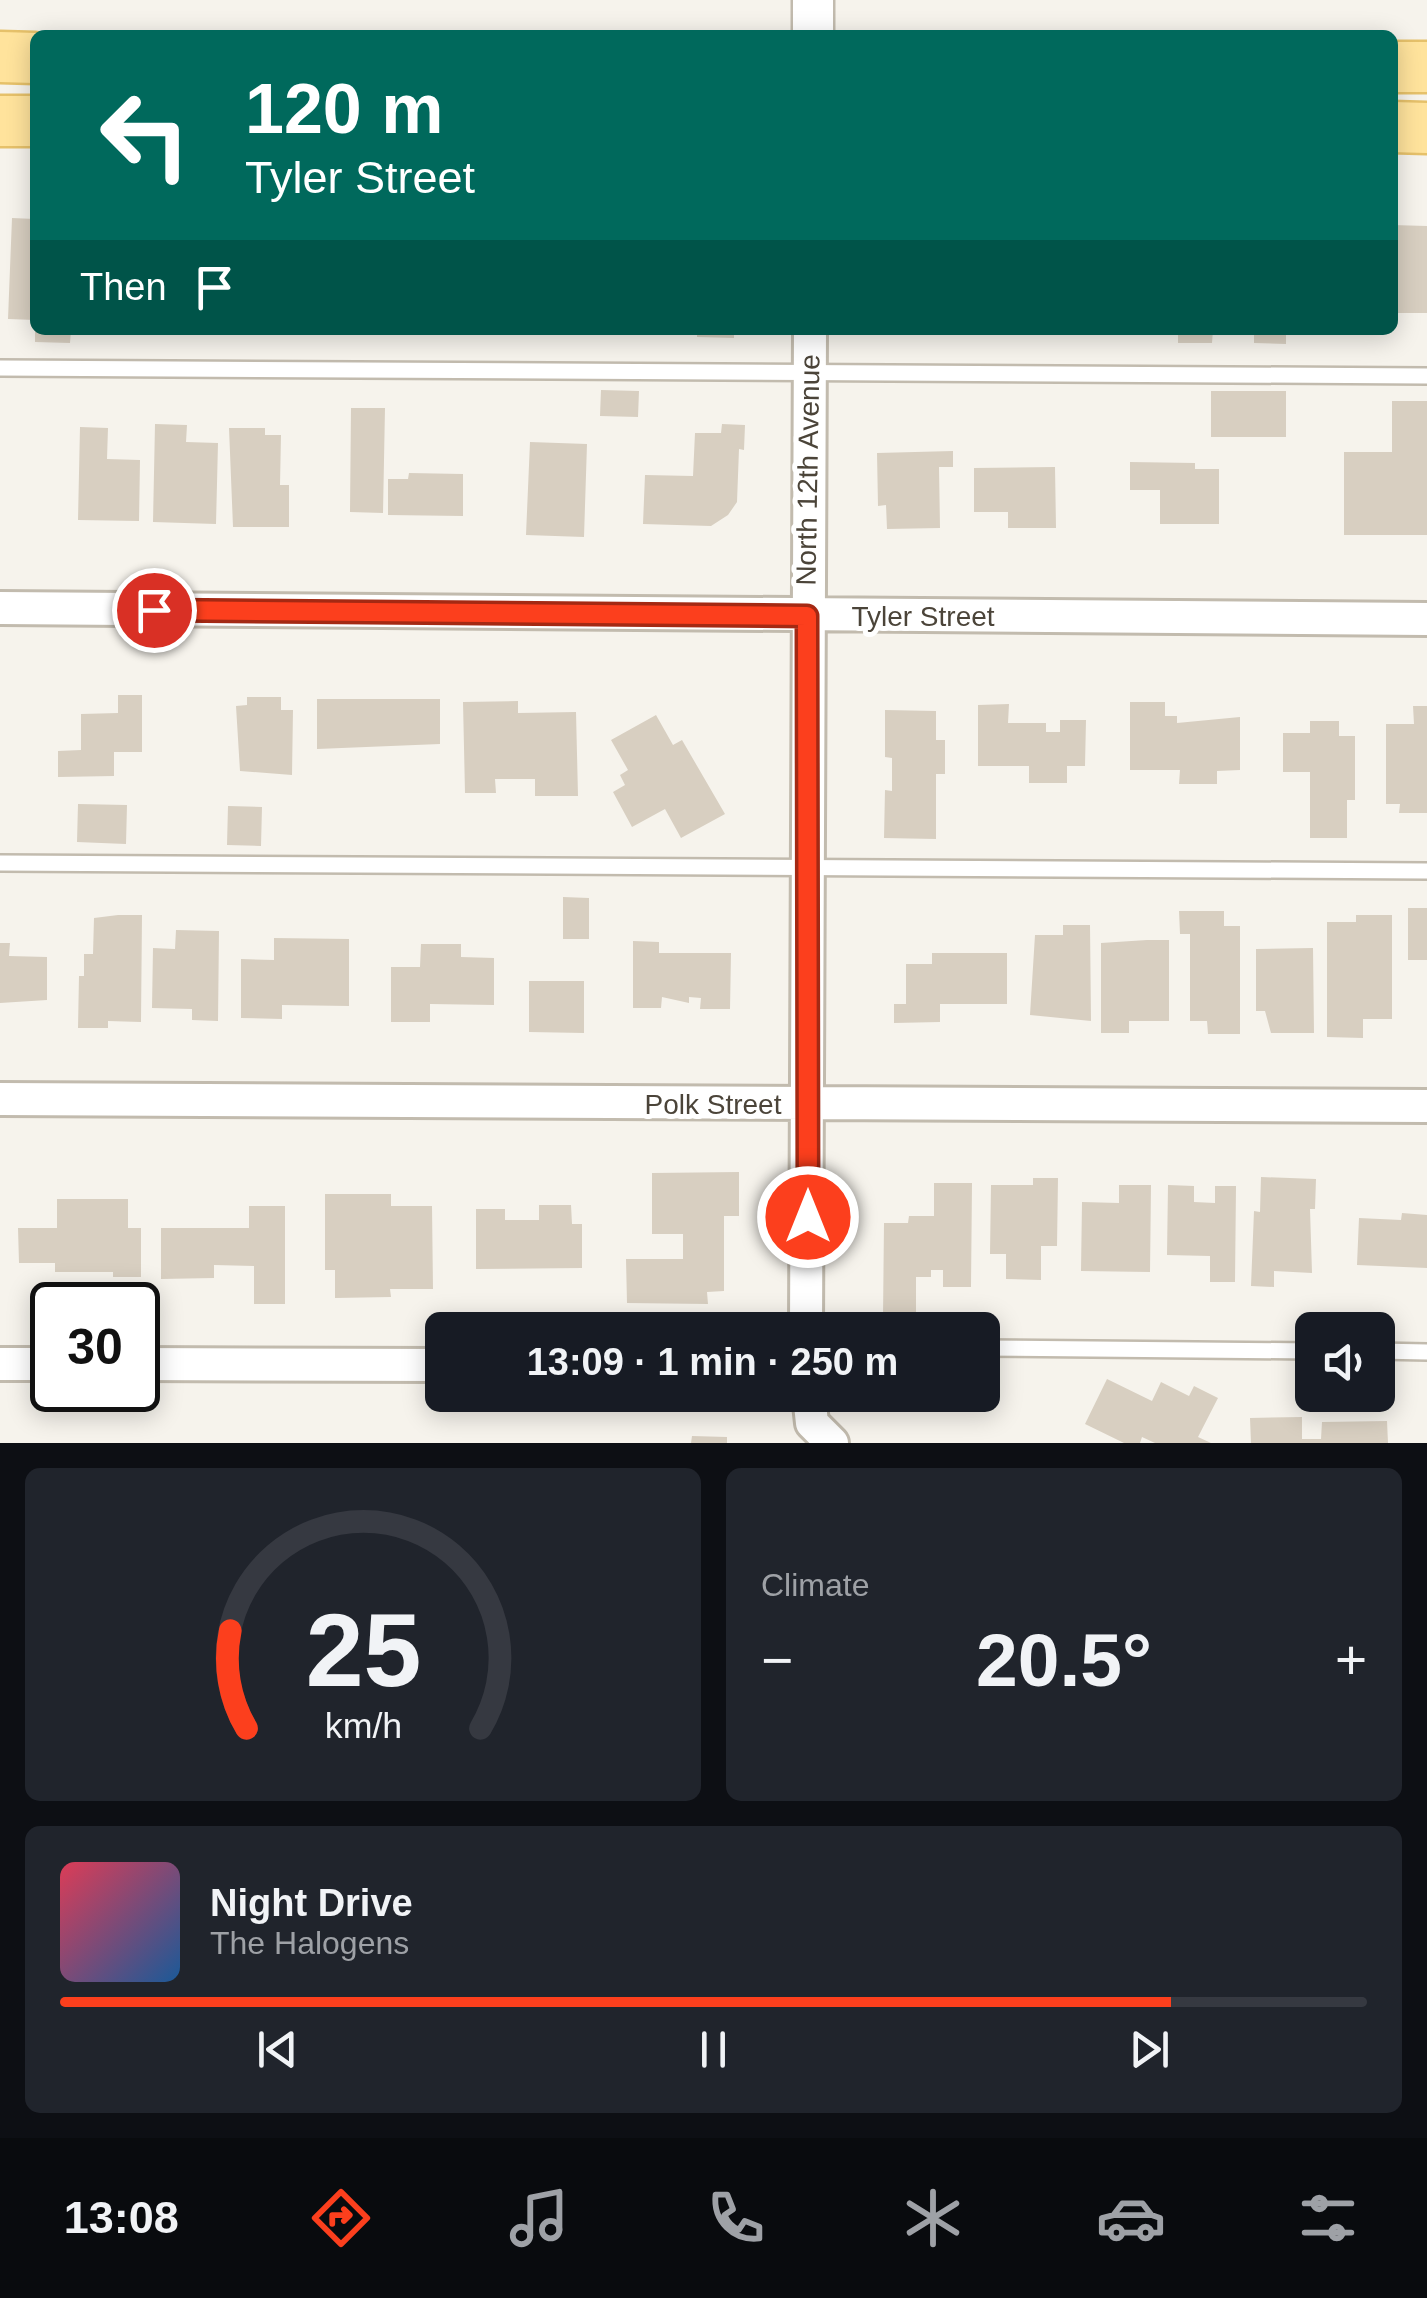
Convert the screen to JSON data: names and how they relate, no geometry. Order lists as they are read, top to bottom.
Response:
{
  "streets": {
    "street": ["North 12th Avenue", "Tyler Street", "Polk Street"]
  },
  "crossings": [
    ["North 12th Avenue", "Tyler Street"],
    ["North 12th Avenue", "Polk Street"]
  ],
  "page": {
    "turn": ["120 m", "Tyler Street"],
    "then": "Then",
    "limit": "30",
    "trip": "13:09 · 1 min · 250 m",
    "tile": "Climate",
    "heat": ["−", "20.5°", "+"],
    "song": ["Night Drive", "The Halogens"],
    "tabs": "13:08",
    "gauge": ["25", "km/h"]
  }
}
